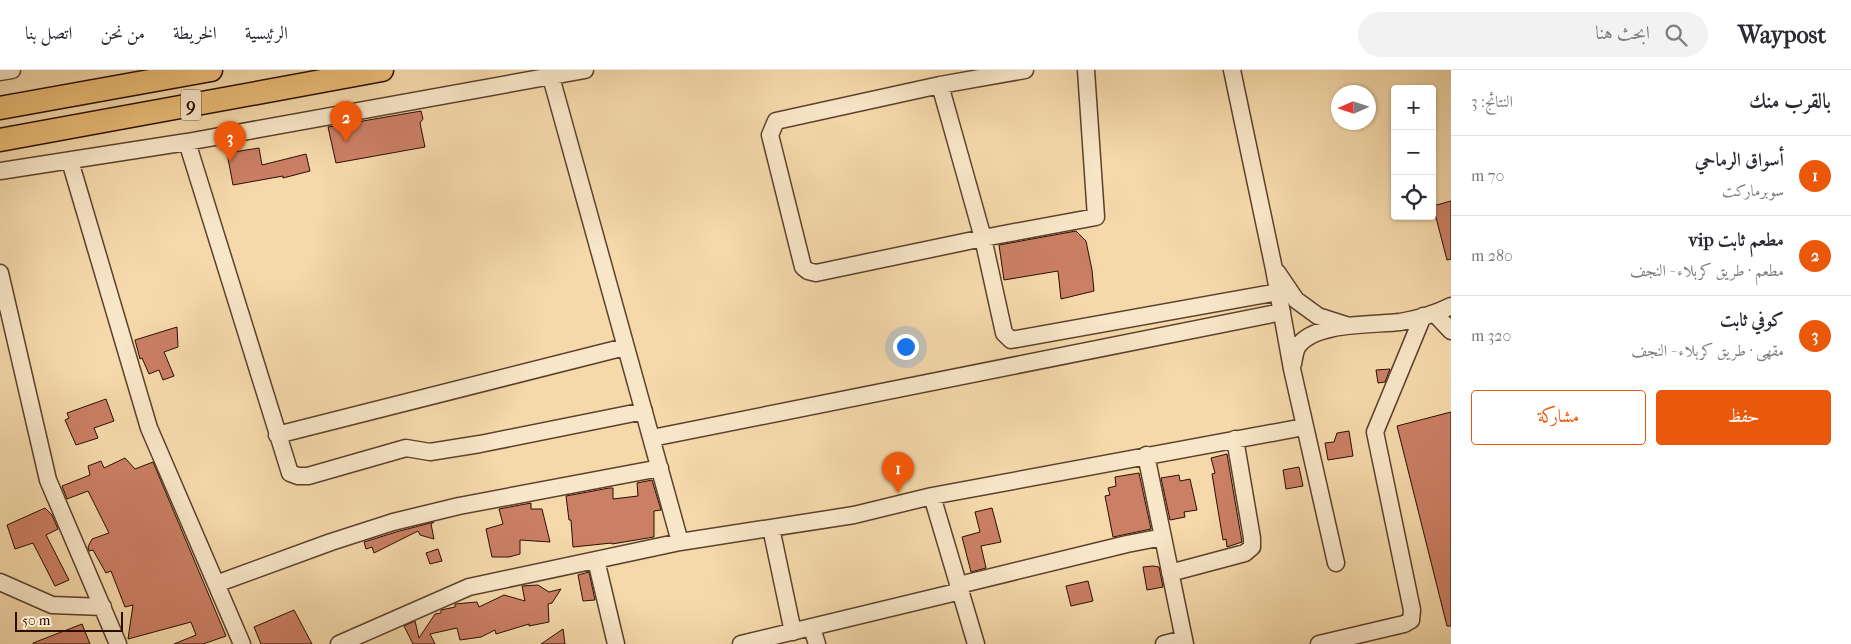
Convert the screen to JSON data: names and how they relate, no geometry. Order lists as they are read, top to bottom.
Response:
{
  "streets": {
    "highway": ["9"]
  },
  "scale_bar": "50 m",
  "north": "left",
  "page": {
    "header": "Waypost",
    "search": "ابحث هنا",
    "nav": [
      "الرئيسية",
      "الخريطة",
      "من نحن",
      "اتصل بنا"
    ],
    "heading": ["بالقرب منك", "النتائج: 3"],
    "map_buttons": ["+", "−"],
    "pins": ["2", "3", "1"],
    "list": [
      {
        "mark": "1",
        "name": "أسواق الرماحي",
        "note": "سوبرماركت",
        "value": "70 m"
      },
      {
        "mark": "2",
        "name": "مطعم ثابت vip",
        "note": "مطعم · طريق کربلاء - النجف",
        "value": "280 m"
      },
      {
        "mark": "3",
        "name": "كوفي ثابت",
        "note": "مقهى · طريق کربلاء - النجف",
        "value": "320 m"
      }
    ],
    "buttons": ["حفظ", "مشاركة"],
    "scale": "50 m"
  }
}
